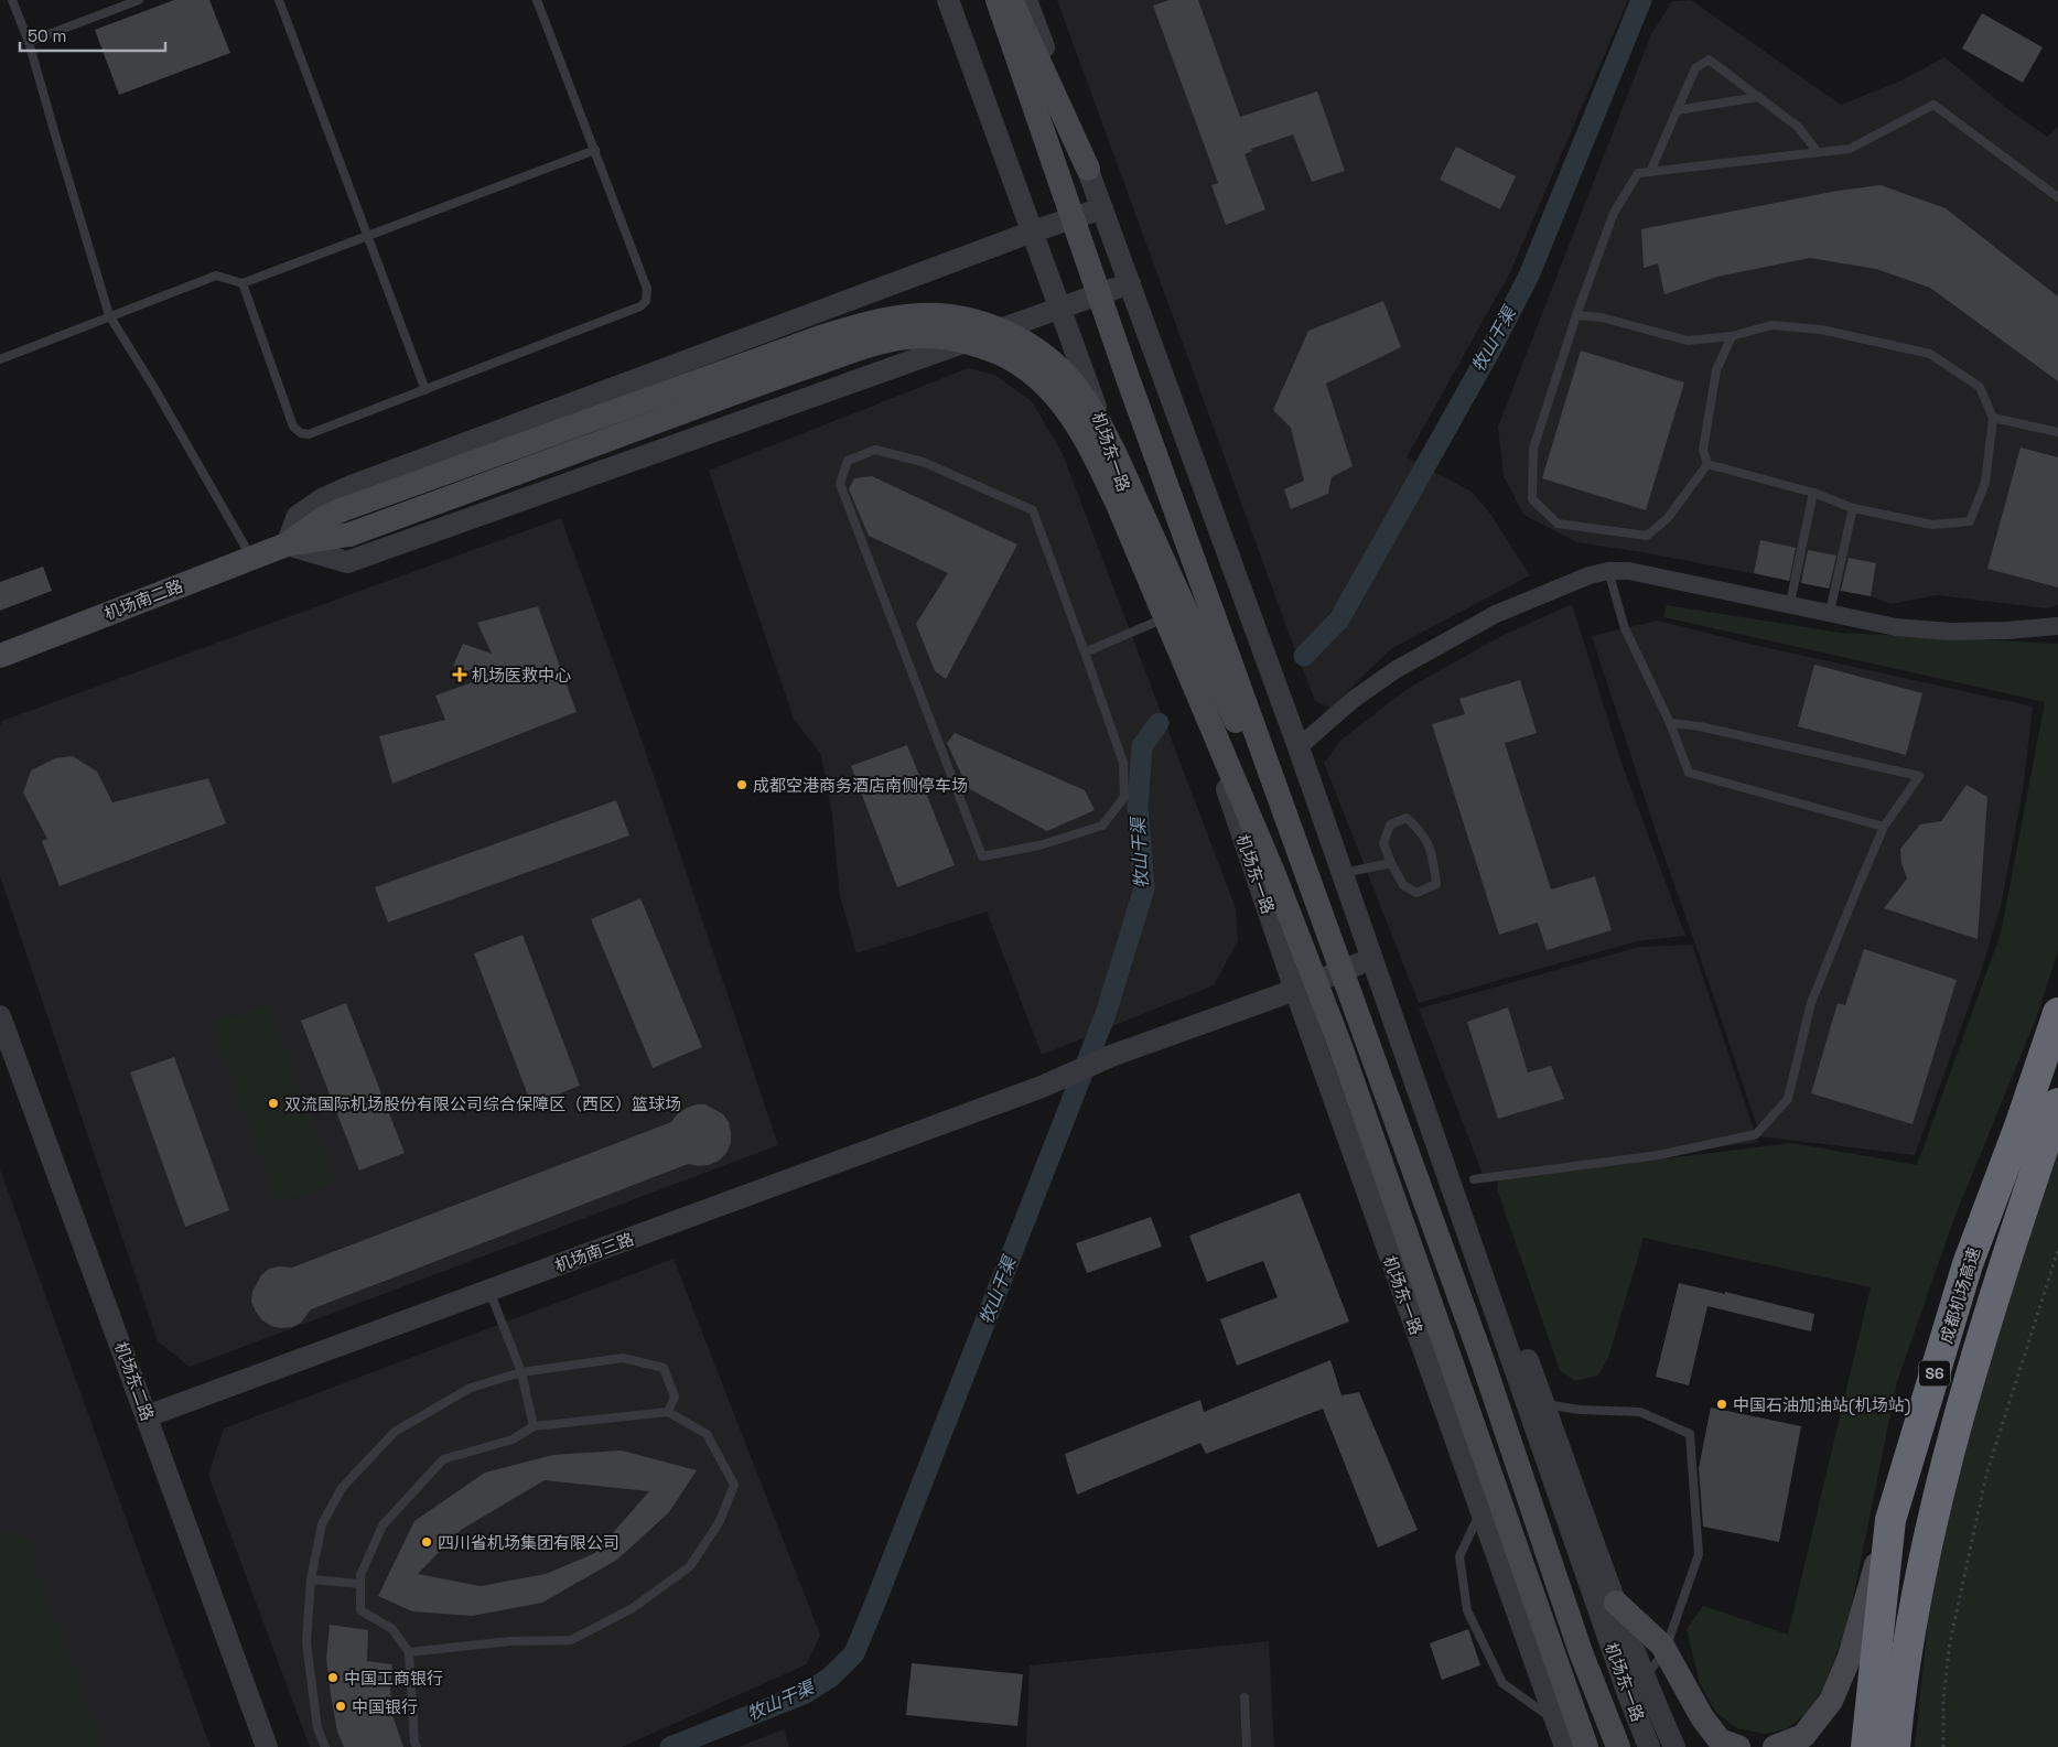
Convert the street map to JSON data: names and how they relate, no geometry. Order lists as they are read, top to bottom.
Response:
{
  "streets": {
    "highway": ["成都机场高速", "S6"],
    "main road": ["机场南二路"],
    "street": ["机场东一路", "机场南三路", "机场东二路"]
  },
  "crossings": [
    ["机场东一路", "机场南三路"],
    ["机场南三路", "机场东二路"]
  ],
  "water": ["牧山干渠"],
  "places": {
    "health": ["机场医救中心"],
    "other": [
      "成都空港商务酒店南侧停车场",
      "双流国际机场股份有限公司综合保障区（西区）篮球场",
      "中国石油加油站(机场站)",
      "四川省机场集团有限公司",
      "中国工商银行",
      "中国银行"
    ]
  },
  "scale_bar": "50 m"
}
